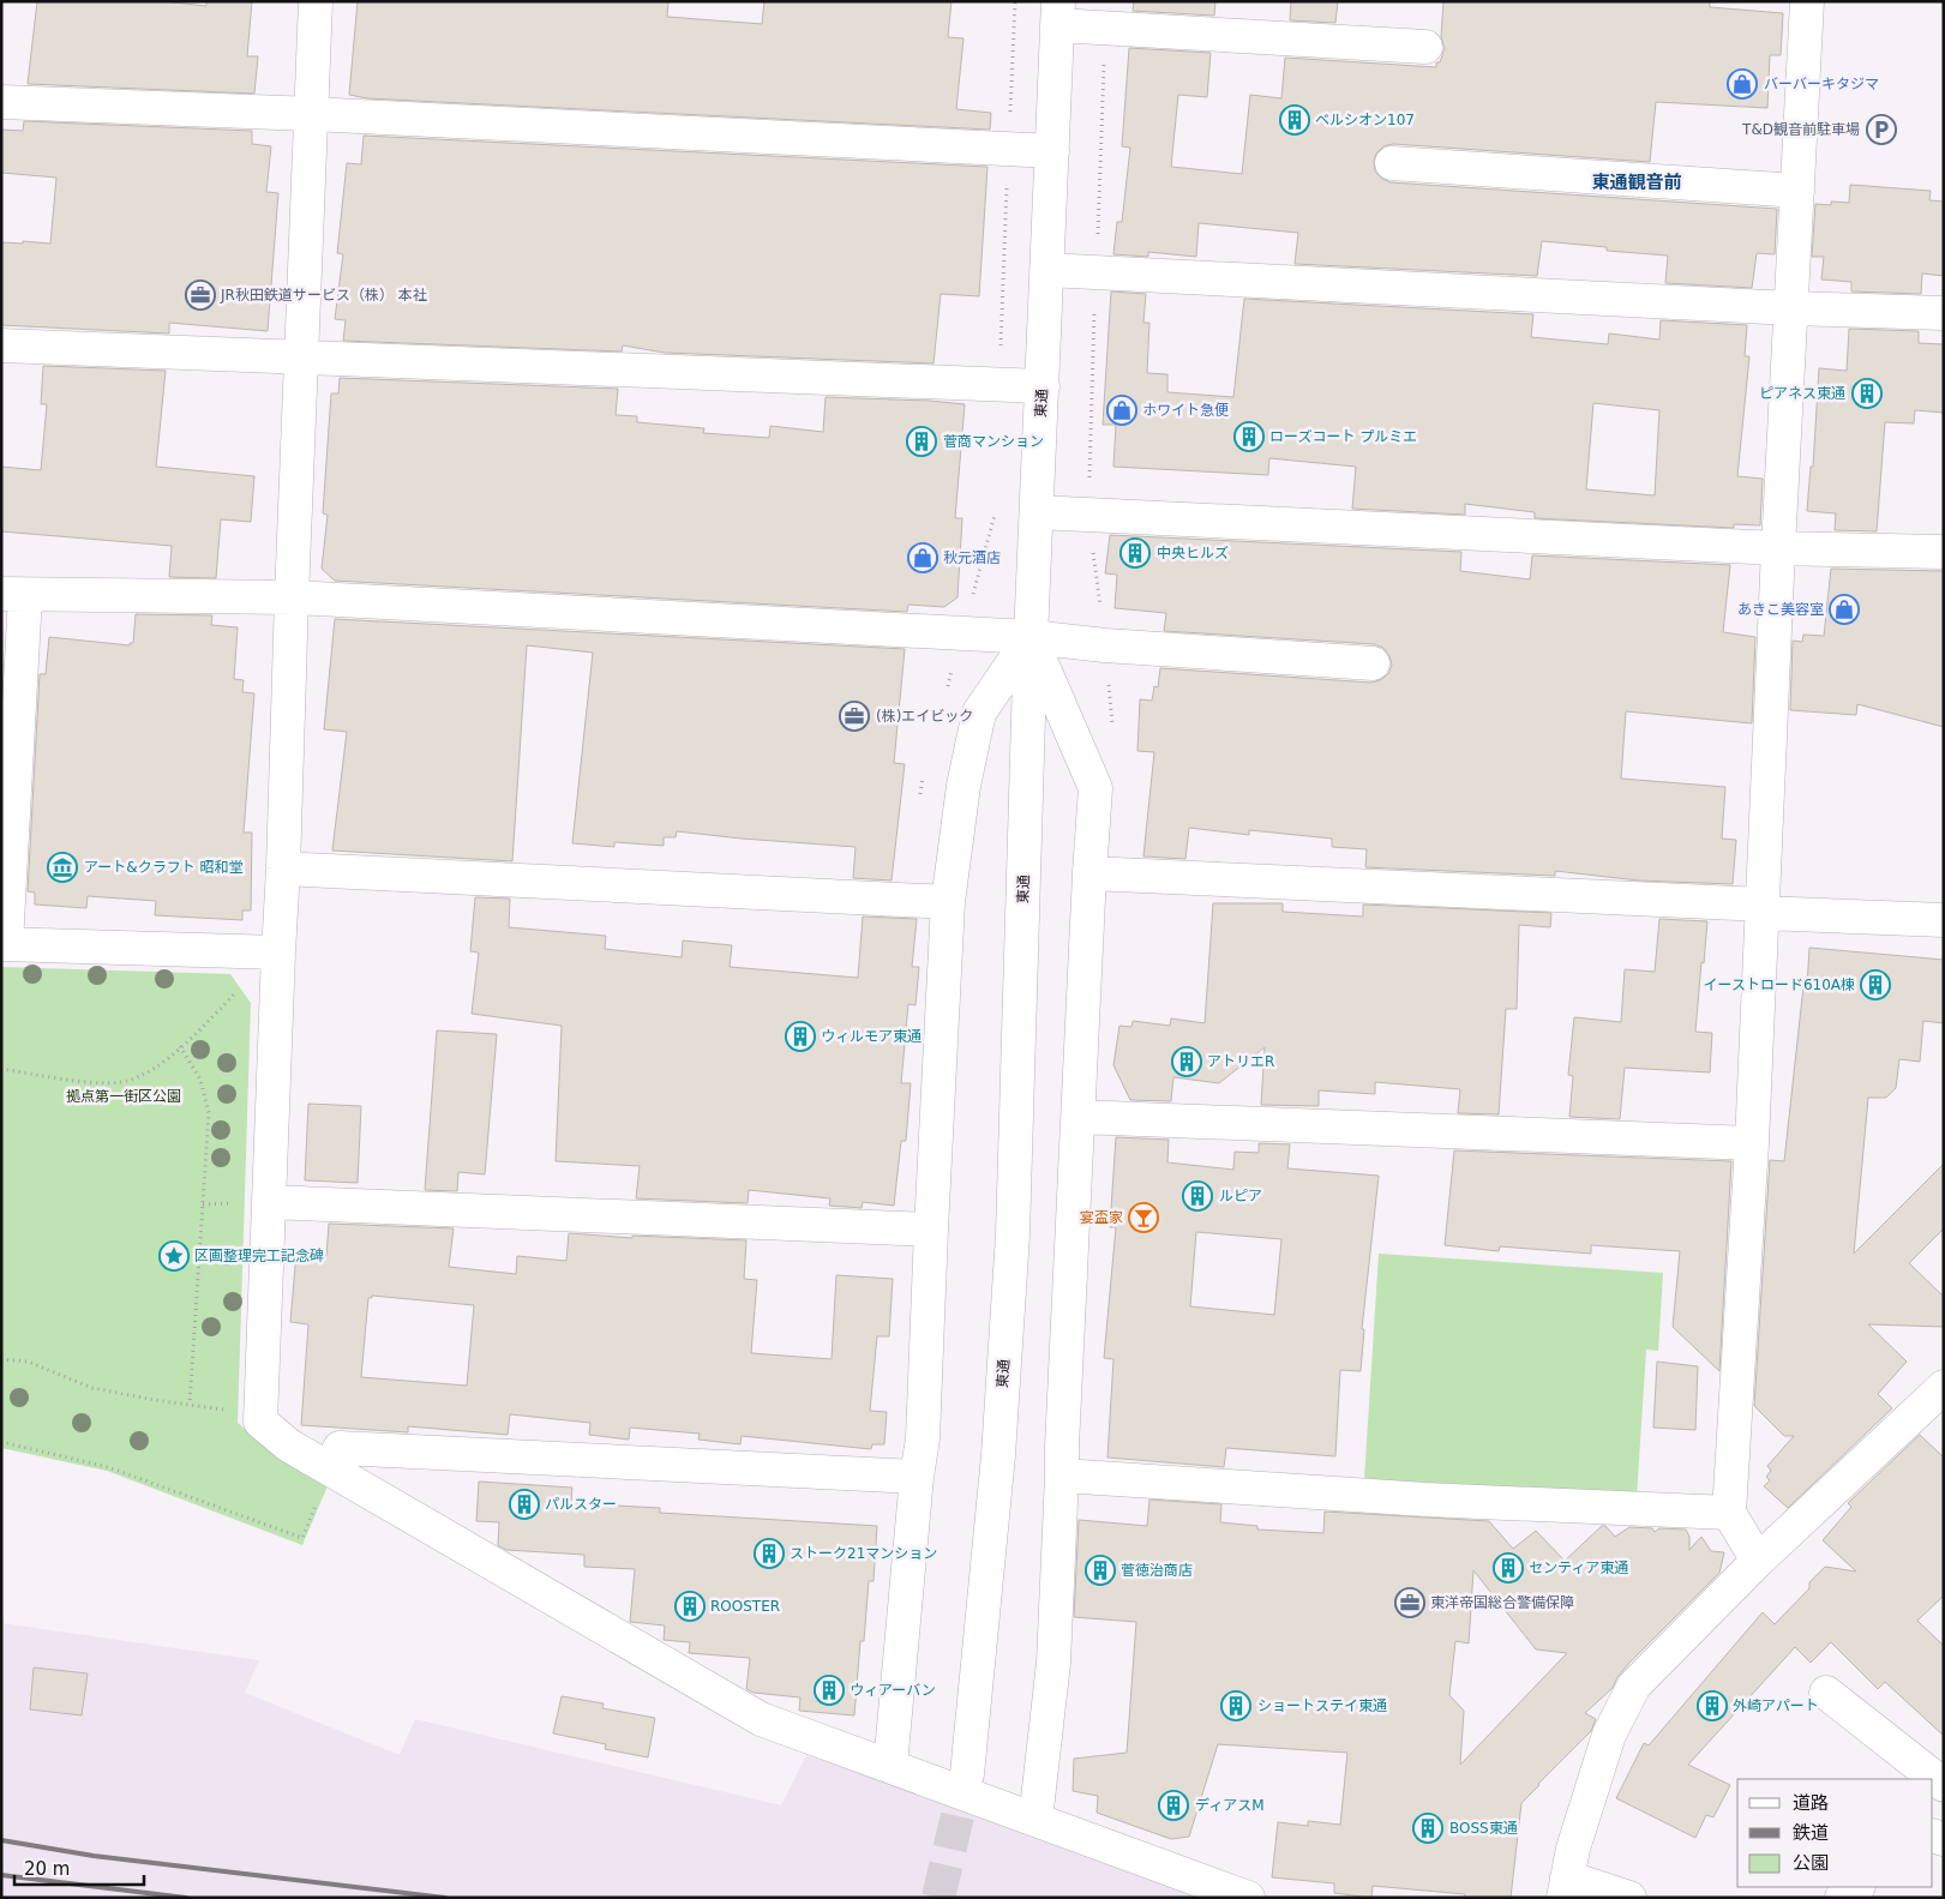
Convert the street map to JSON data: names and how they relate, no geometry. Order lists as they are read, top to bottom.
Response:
{
  "streets": {
    "street": ["東通"]
  },
  "districts": ["東通観音前"],
  "parks": ["拠点第一街区公園"],
  "places": {
    "shop": [
      "バーバーキタジマ",
      "ホワイト急便",
      "秋元酒店",
      "あきこ美容室"
    ],
    "building": [
      "ベルシオン107",
      "ピアネス東通",
      "ローズコート プルミエ",
      "菅商マンション",
      "中央ヒルズ",
      "イーストロード610A棟",
      "ウィルモア東通",
      "アトリエR",
      "ルピア",
      "パルスター",
      "ストーク21マンション",
      "センティア東通",
      "菅徳治商店",
      "ROOSTER",
      "ウィアーバン",
      "ショートステイ東通",
      "外崎アパート",
      "ディアスM",
      "BOSS東通"
    ],
    "parking": ["T&D観音前駐車場"],
    "office": ["JR秋田鉄道サービス（株） 本社", "(株)エイビック", "東洋帝国総合警備保障"],
    "museum": ["アート&クラフト 昭和堂"],
    "bar": ["宴盃家"],
    "place": ["区画整理完工記念碑"]
  },
  "legend": ["道路", "鉄道", "公園"],
  "scale_bar": "20 m"
}
